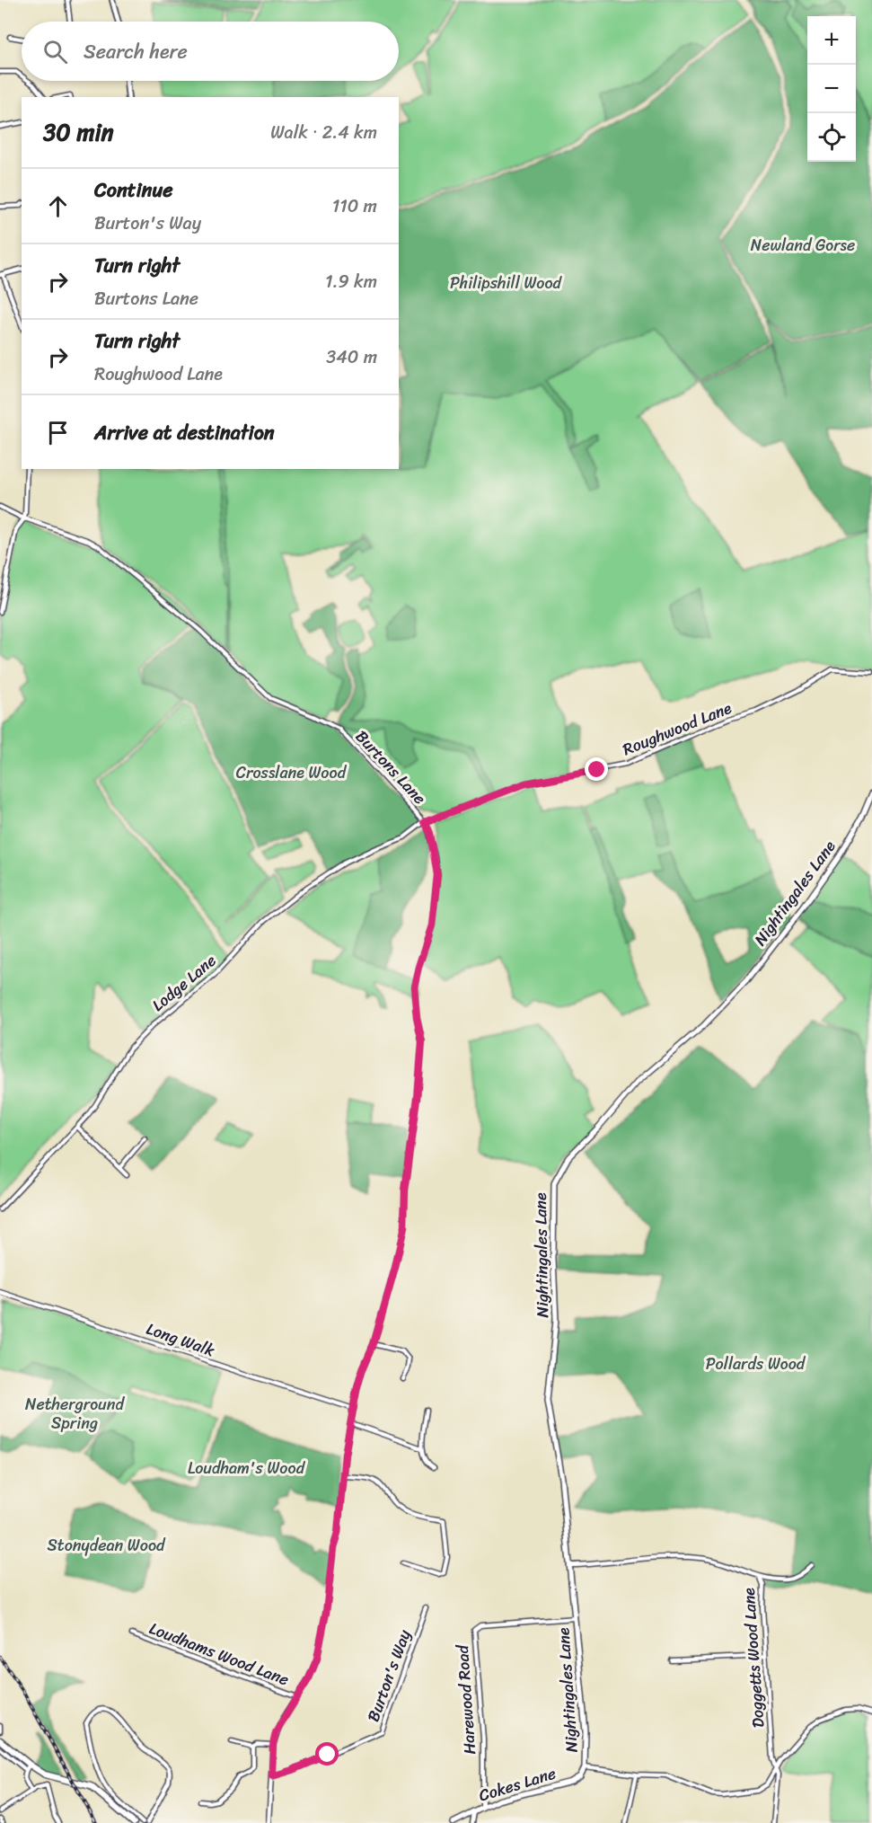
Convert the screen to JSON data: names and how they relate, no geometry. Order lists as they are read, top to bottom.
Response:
{
  "streets": {
    "main road": ["Nightingales Lane", "Cokes Lane"],
    "street": [
      "Roughwood Lane",
      "Burtons Lane",
      "Lodge Lane",
      "Long Walk",
      "Loudhams Wood Lane",
      "Doggetts Wood Lane",
      "Burton's Way",
      "Harewood Road"
    ]
  },
  "crossings": [
    ["Roughwood Lane", "Burtons Lane"],
    ["Roughwood Lane", "Lodge Lane"],
    ["Burtons Lane", "Lodge Lane"],
    ["Burtons Lane", "Long Walk"],
    ["Burtons Lane", "Loudhams Wood Lane"],
    ["Burtons Lane", "Burton's Way"],
    ["Nightingales Lane", "Doggetts Wood Lane"],
    ["Nightingales Lane", "Harewood Road"],
    ["Nightingales Lane", "Cokes Lane"],
    ["Harewood Road", "Cokes Lane"]
  ],
  "parks": [
    "Newland Gorse",
    "Philipshill Wood",
    "Crosslane Wood",
    "Pollards Wood",
    "Netherground Spring",
    "Loudham's Wood",
    "Stonydean Wood"
  ],
  "page": {
    "map_buttons": ["+", "−"],
    "search": "Search here",
    "heading": ["30 min", "Walk · 2.4 km"],
    "list": [
      ["Continue", "Burton's Way", "110 m"],
      ["Turn right", "Burtons Lane", "1.9 km"],
      ["Turn right", "Roughwood Lane", "340 m"],
      "Arrive at destination"
    ]
  }
}
